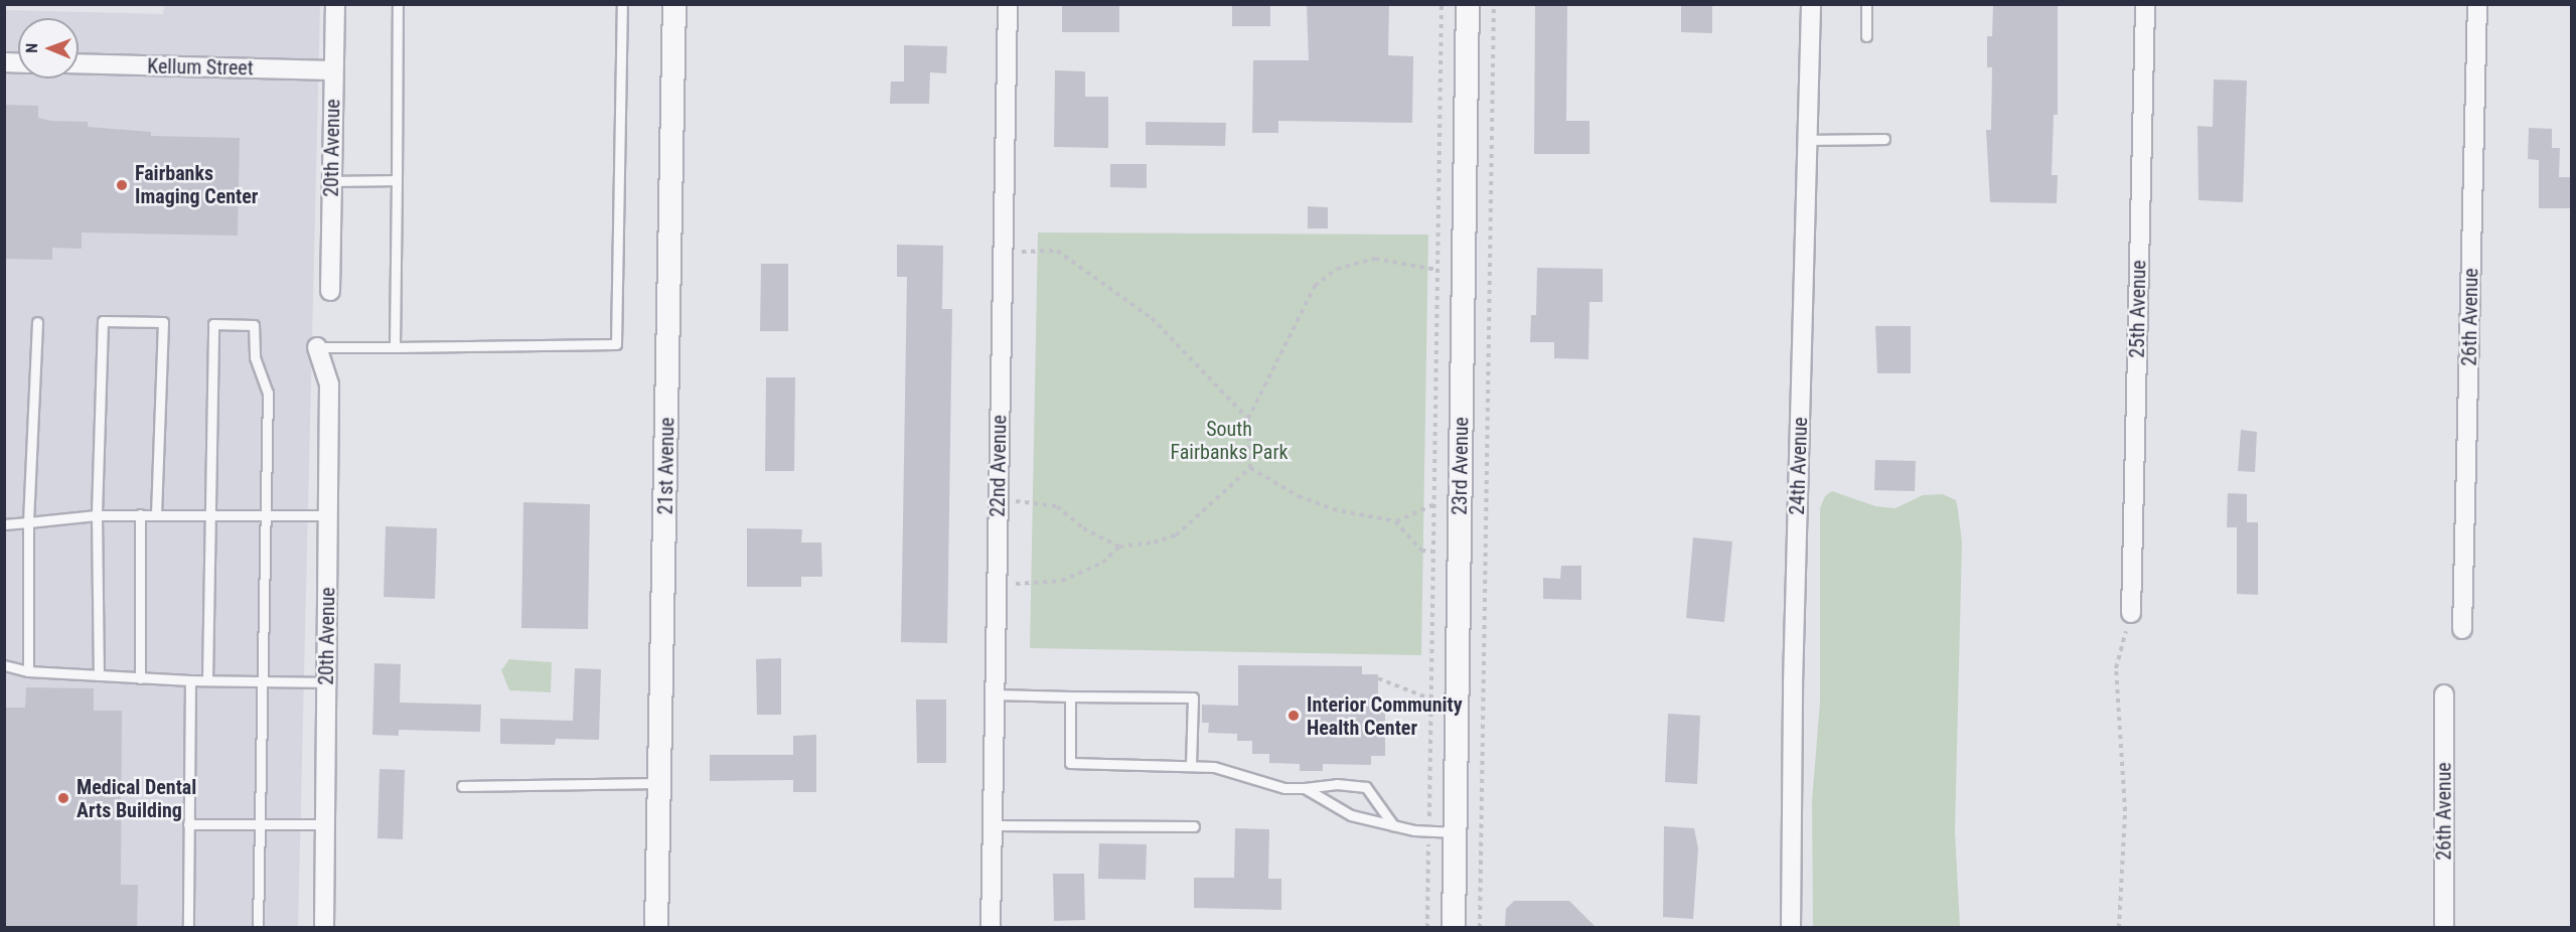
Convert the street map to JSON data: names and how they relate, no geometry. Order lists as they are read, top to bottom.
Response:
{
  "streets": {
    "street": [
      "Kellum Street",
      "20th Avenue",
      "25th Avenue",
      "26th Avenue",
      "21st Avenue",
      "22nd Avenue",
      "23rd Avenue",
      "24th Avenue"
    ]
  },
  "crossings": [
    ["Kellum Street", "20th Avenue"]
  ],
  "parks": ["South Fairbanks Park"],
  "places": ["Fairbanks Imaging Center", "Interior Community Health Center", "Medical Dental Arts Building"],
  "north": "left"
}
